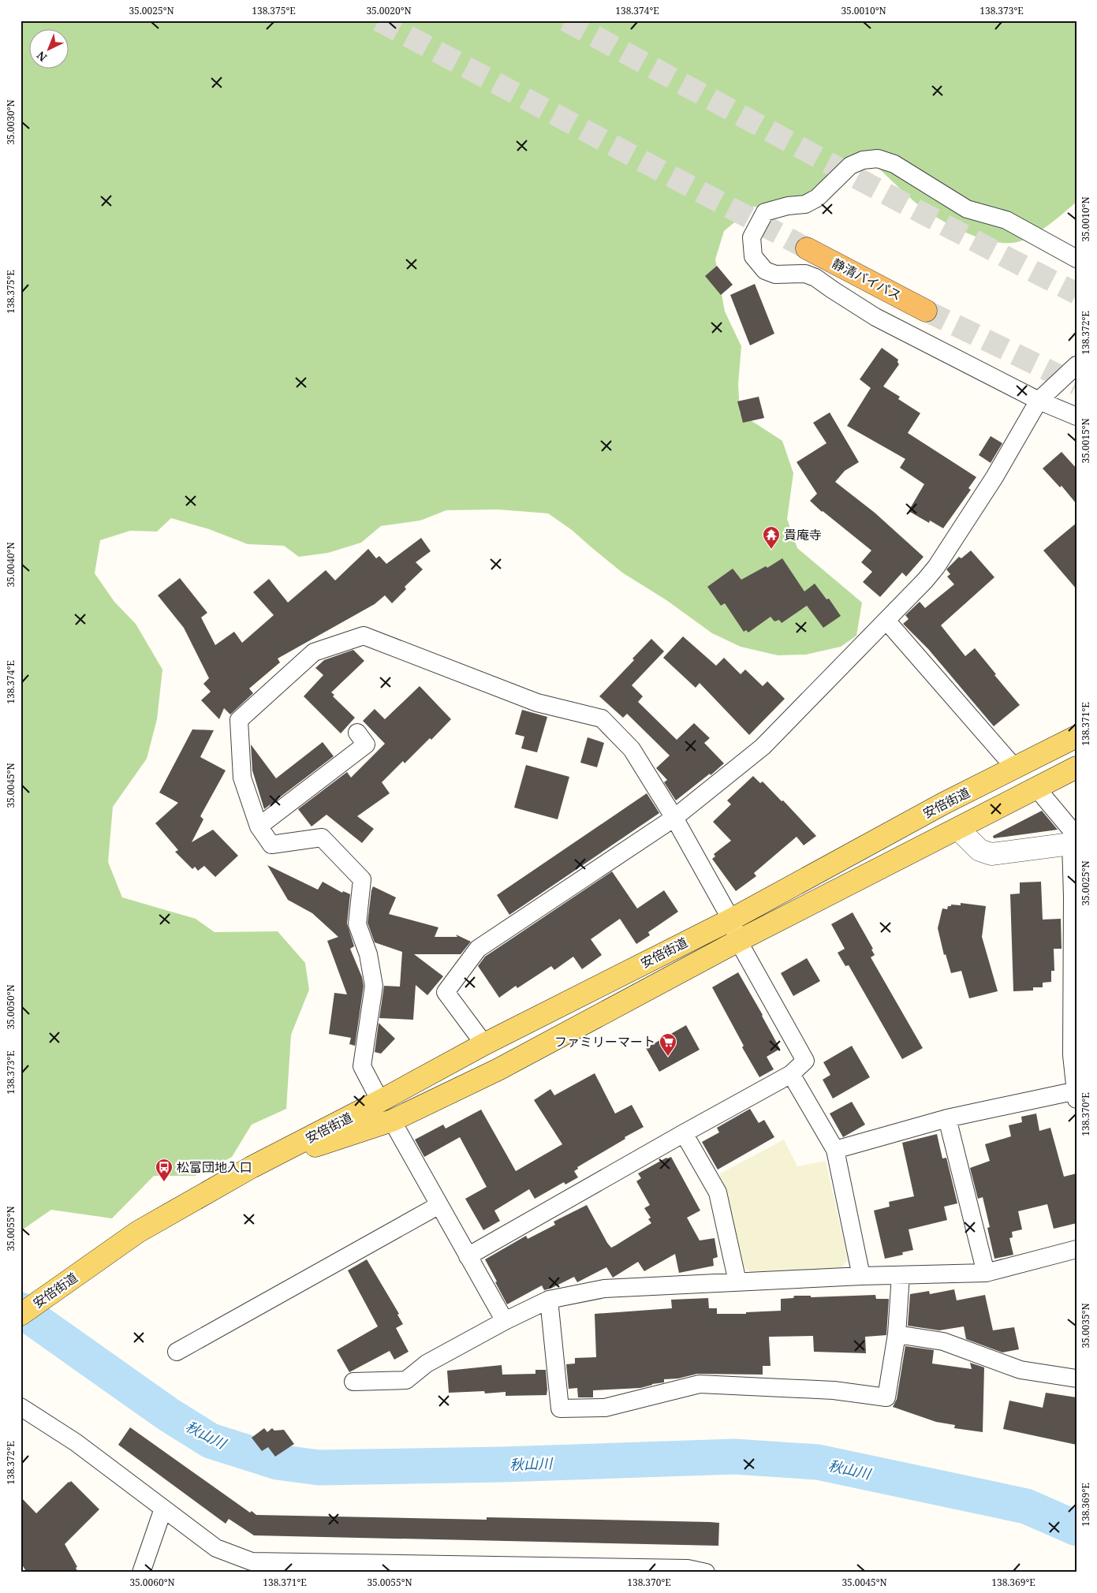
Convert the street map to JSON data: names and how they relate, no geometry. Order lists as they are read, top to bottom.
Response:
{
  "streets": {
    "highway": ["静清バイパス"],
    "main road": ["安倍街道"]
  },
  "water": ["秋山川"],
  "places": {
    "temple": ["貴庵寺"],
    "supermarket": ["ファミリーマート"],
    "bus stop": ["松富団地入口"]
  },
  "north": "bottom left",
  "coordinates": [
    "35.0025°N",
    "138.375°E",
    "35.0020°N",
    "138.374°E",
    "35.0010°N",
    "138.373°E",
    "35.0030°N",
    "138.372°E",
    "35.0015°N",
    "35.0040°N",
    "138.371°E",
    "35.0045°N",
    "35.0050°N",
    "138.370°E",
    "35.0055°N",
    "35.0035°N",
    "138.369°E",
    "35.0060°N"
  ]
}
